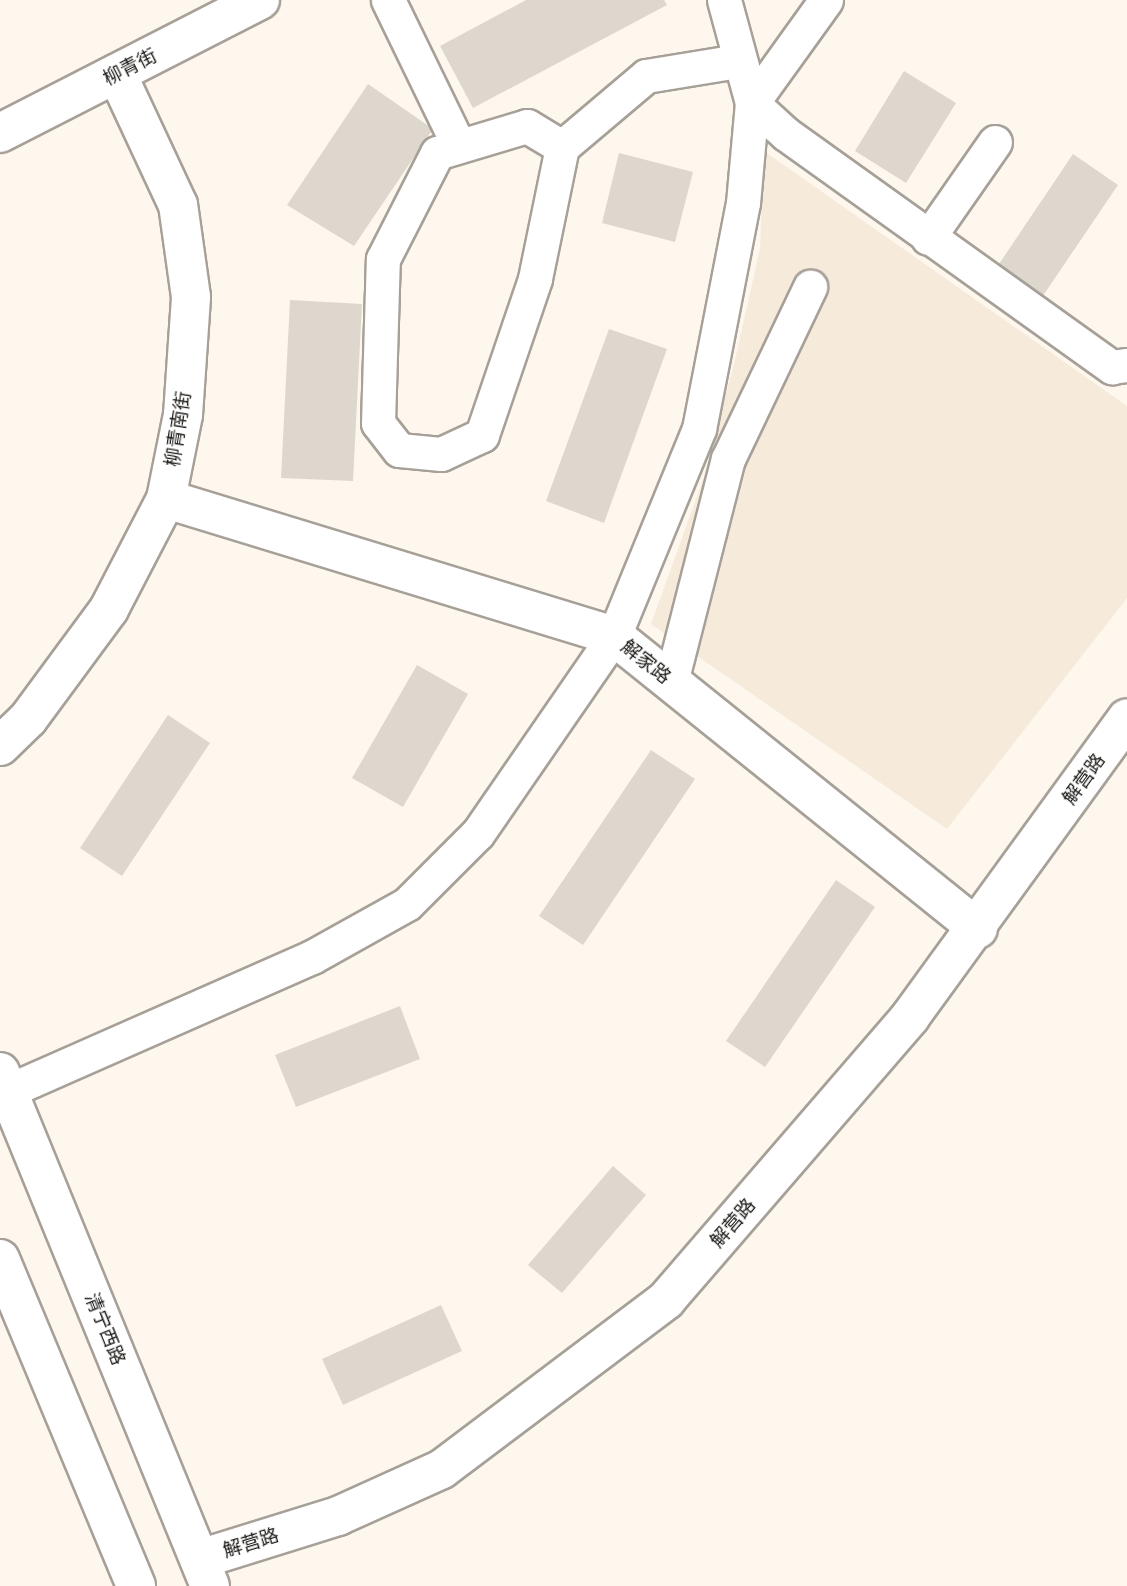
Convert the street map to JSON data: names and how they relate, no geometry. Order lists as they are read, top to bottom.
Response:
{
  "streets": {
    "street": [
      "柳青街",
      "柳青南街",
      "解家路",
      "解营路",
      "清宁西路"
    ]
  },
  "crossings": [
    ["柳青街", "柳青南街"],
    ["柳青南街", "解家路"],
    ["解家路", "解营路"],
    ["解营路", "清宁西路"]
  ]
}
